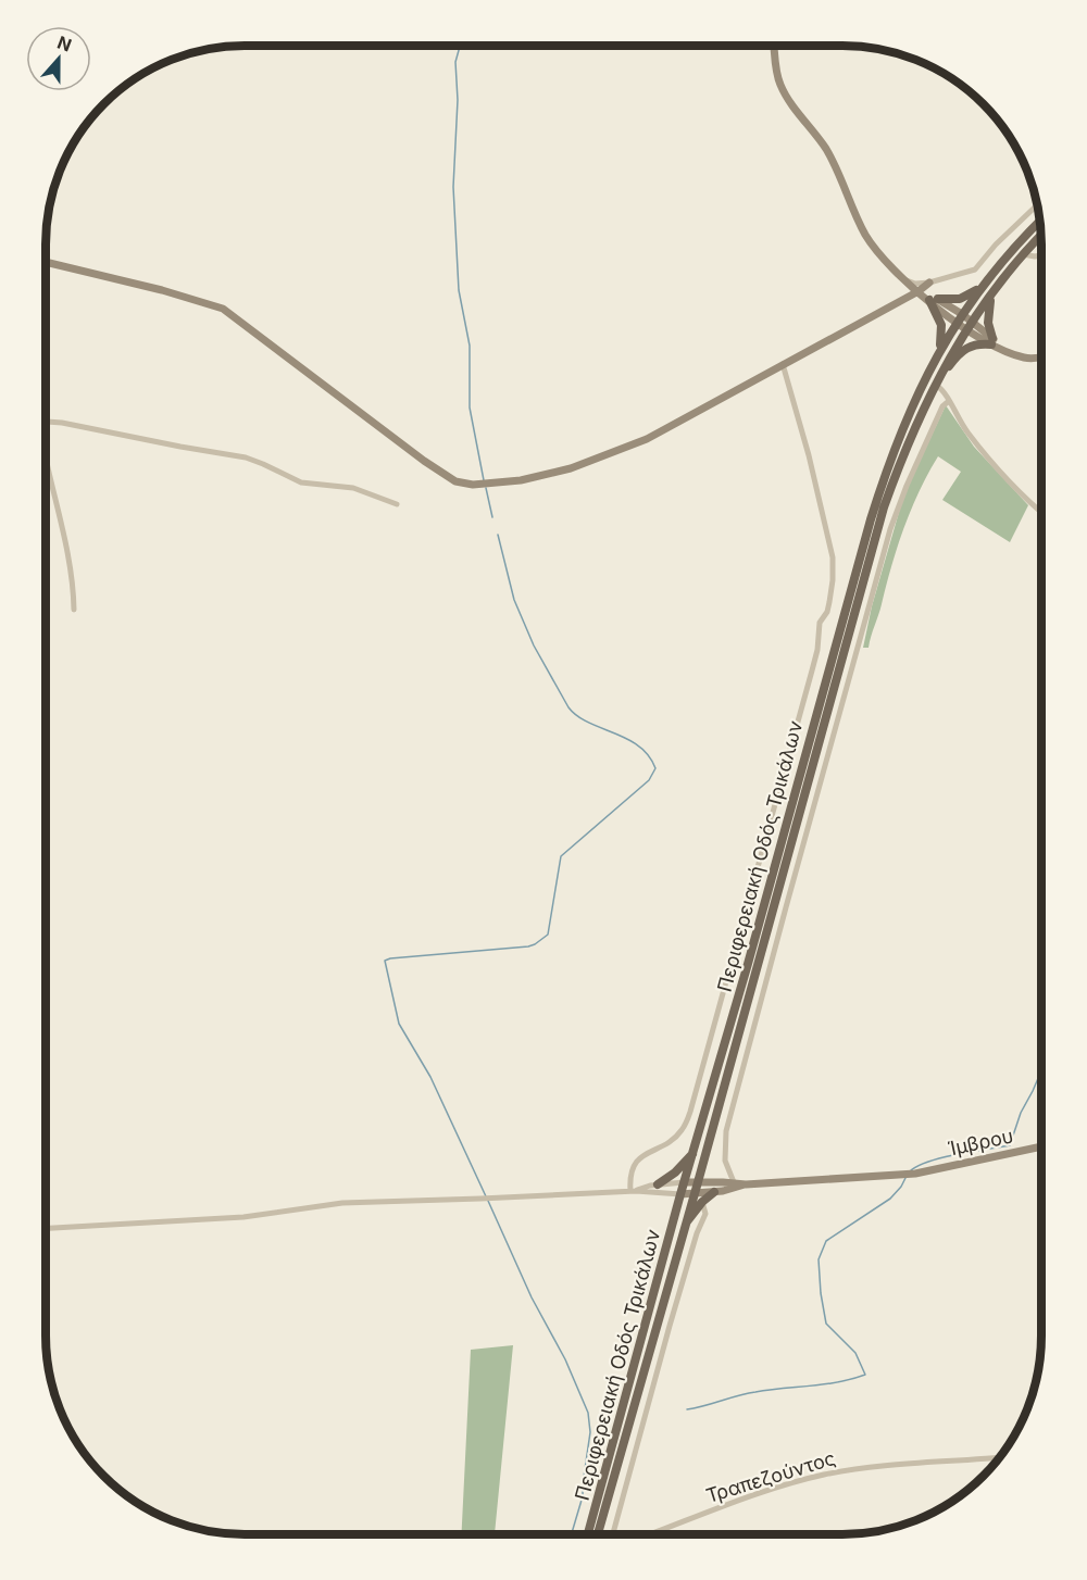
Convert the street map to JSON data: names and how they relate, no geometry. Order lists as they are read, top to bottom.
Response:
{
  "streets": {
    "main road": ["Περιφερειακή Οδός Τρικάλων"],
    "street": ["Ίμβρου", "Τραπεζούντος"]
  },
  "north": "top"
}
